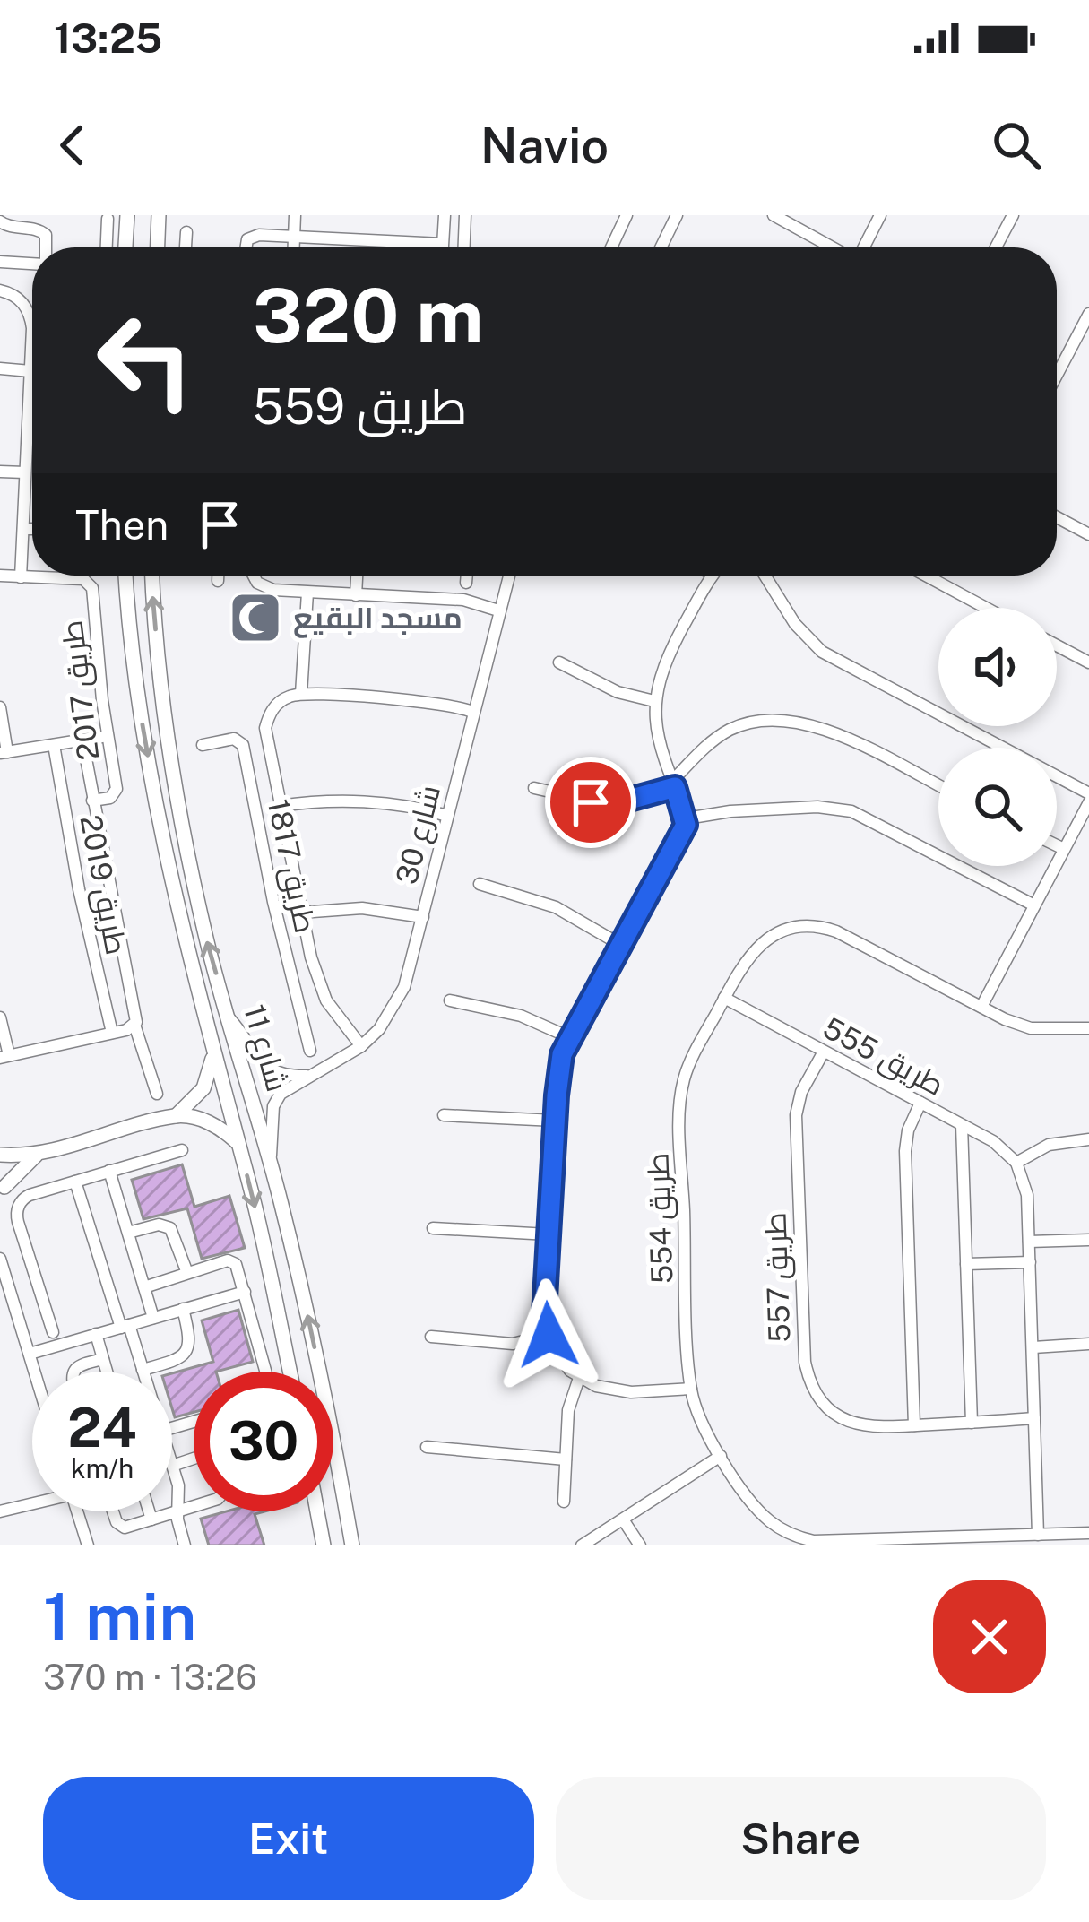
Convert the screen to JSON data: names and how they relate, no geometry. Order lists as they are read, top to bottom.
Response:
{
  "streets": {
    "street": [
      "طريق 2017",
      "شارع 30",
      "طريق 1817",
      "طريق 2019",
      "شارع 11",
      "طريق 555",
      "طريق 554",
      "طريق 557"
    ]
  },
  "crossings": [
    ["شارع 30", "طريق 1817"],
    ["شارع 30", "شارع 11"],
    ["طريق 555", "طريق 554"],
    ["طريق 555", "طريق 557"]
  ],
  "places": {
    "mosque": ["مسجد البقيع"]
  },
  "page": {
    "status": "13:25",
    "header": "Navio",
    "turn": ["320 m", "طريق 559"],
    "then": "Then",
    "speed": "24 km/h",
    "limit": "30",
    "heading": ["1 min", "370 m · 13:26"],
    "buttons": ["Exit", "Share"]
  }
}
